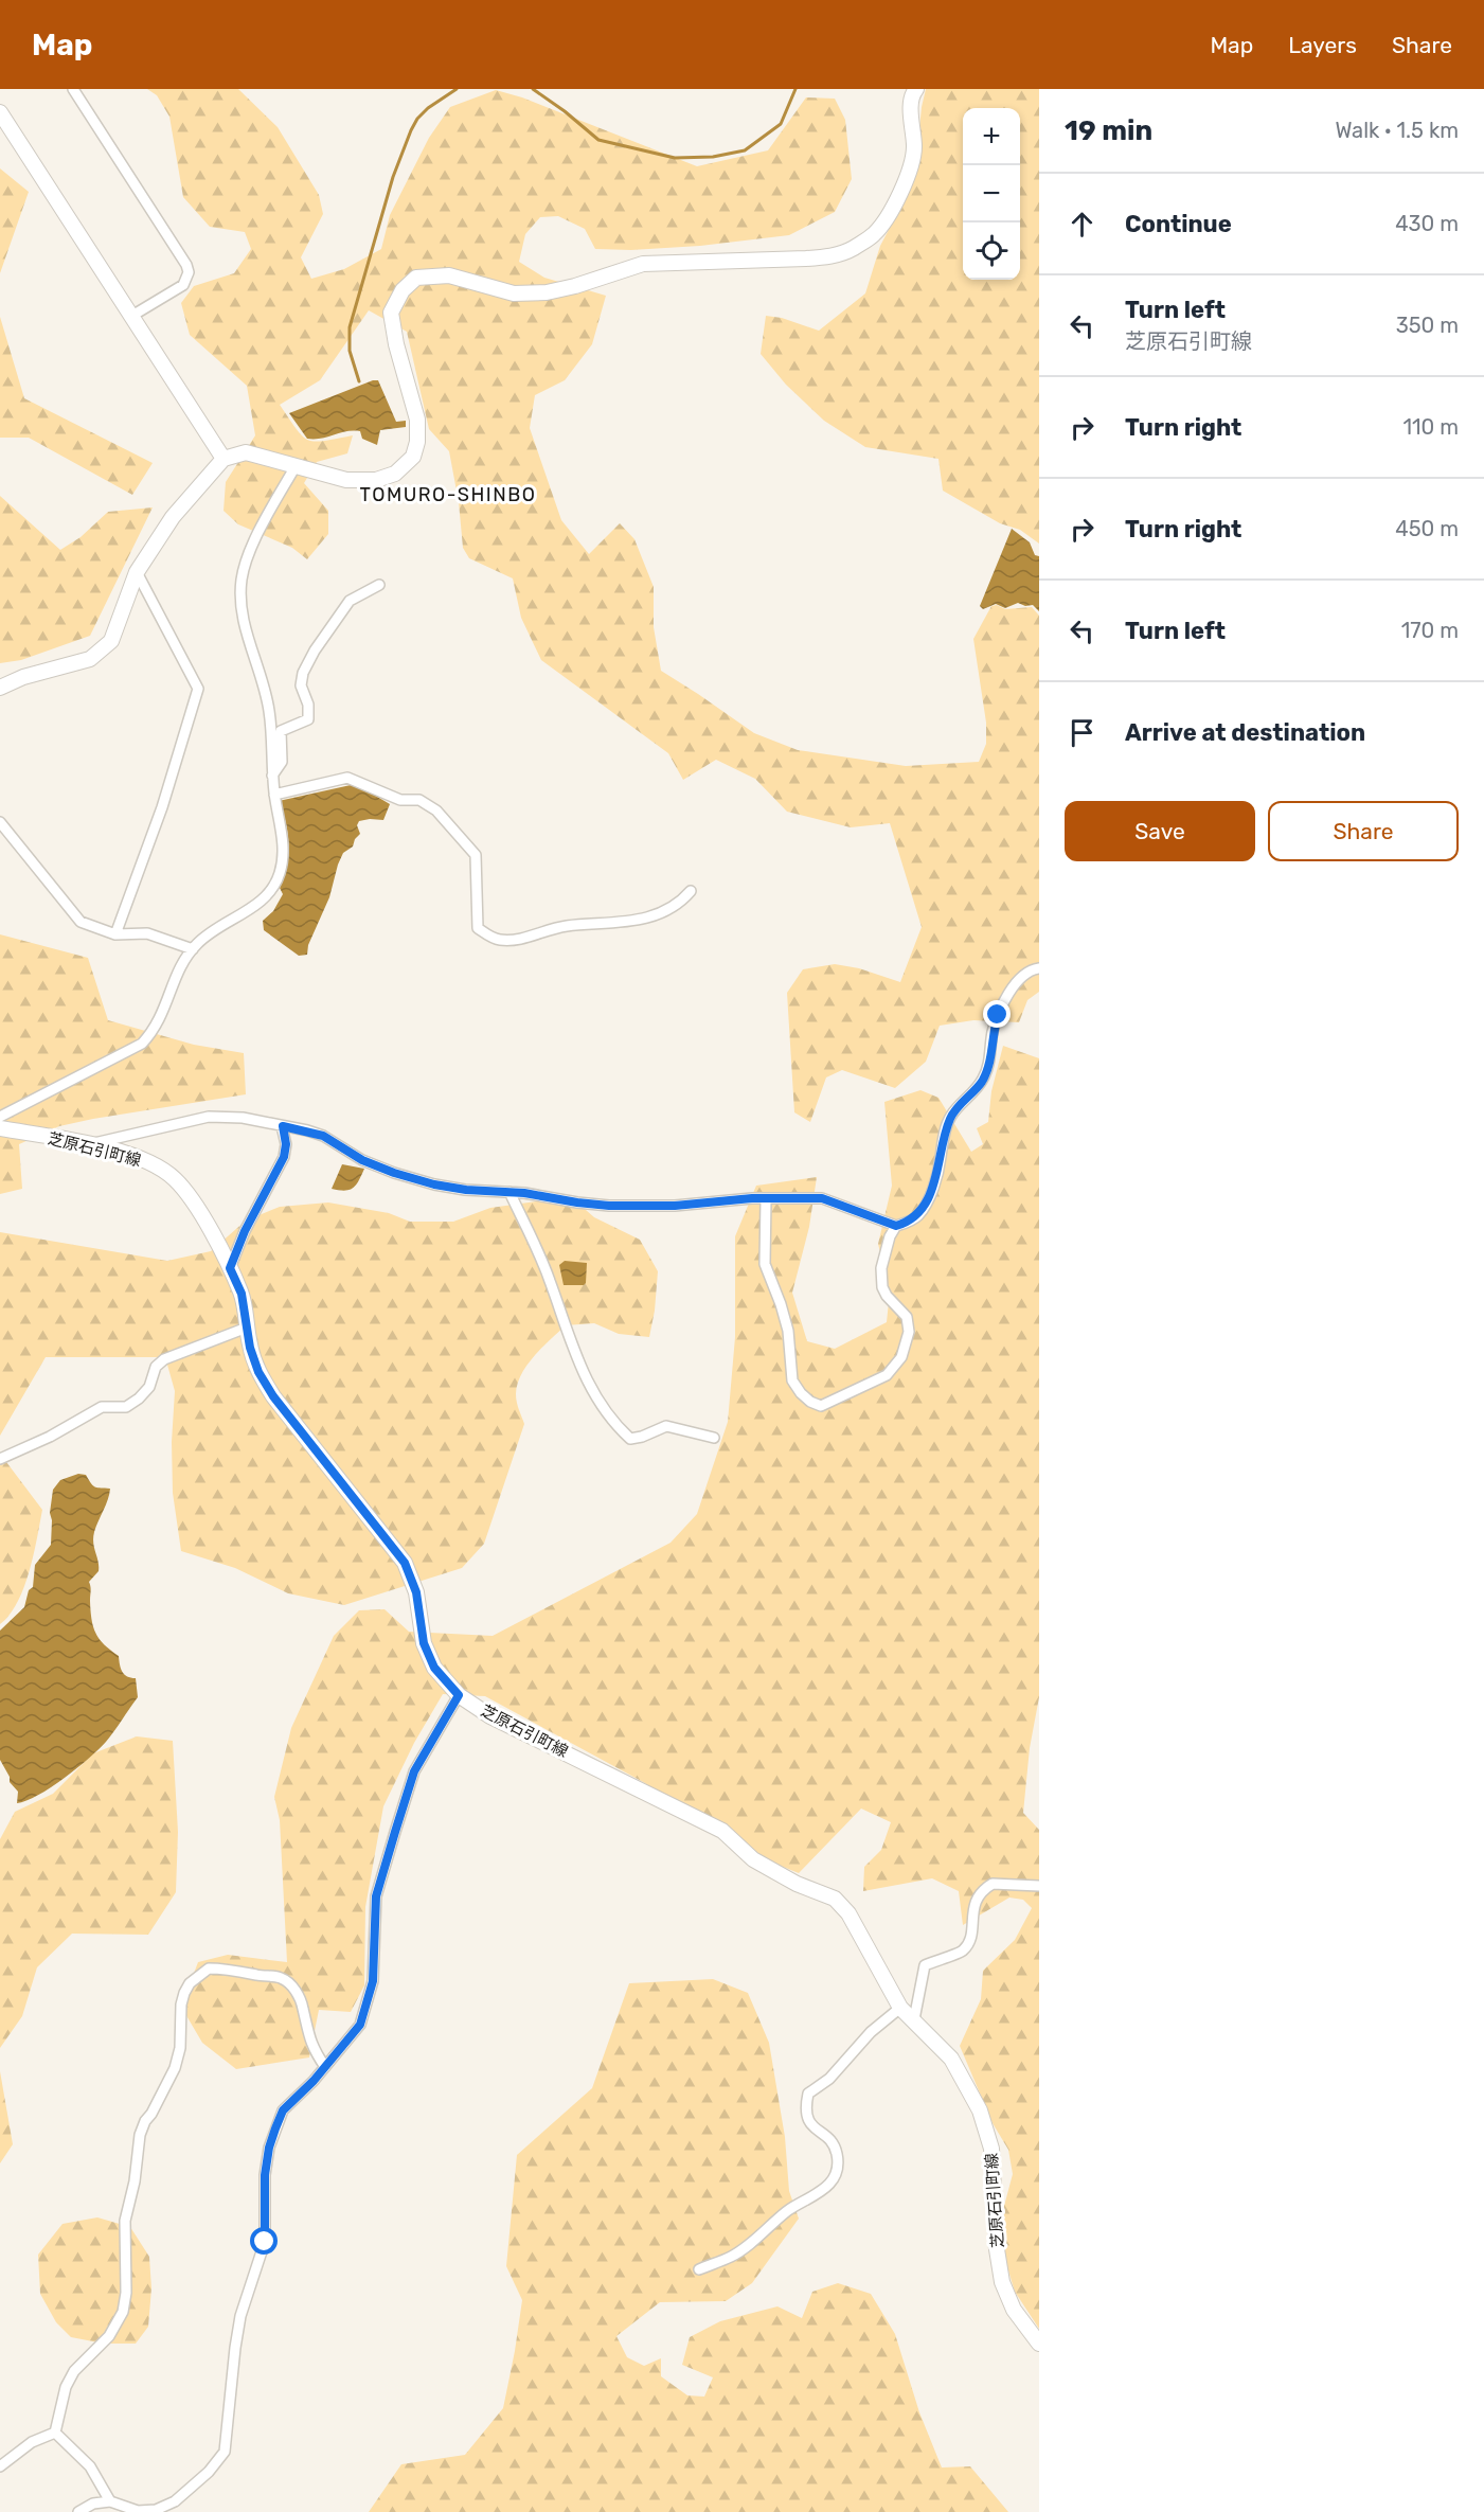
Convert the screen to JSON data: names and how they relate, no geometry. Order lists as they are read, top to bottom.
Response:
{
  "streets": {
    "street": ["芝原石引町線"]
  },
  "districts": ["TOMURO-SHINBO"],
  "page": {
    "header": "Map",
    "nav": ["Map", "Layers", "Share"],
    "heading": ["19 min", "Walk · 1.5 km"],
    "map_buttons": ["+", "−"],
    "list": [
      ["Continue", "430 m"],
      ["Turn left", "芝原石引町線", "350 m"],
      ["Turn right", "110 m"],
      ["Turn right", "450 m"],
      ["Turn left", "170 m"],
      "Arrive at destination"
    ],
    "buttons": ["Save", "Share"]
  }
}
